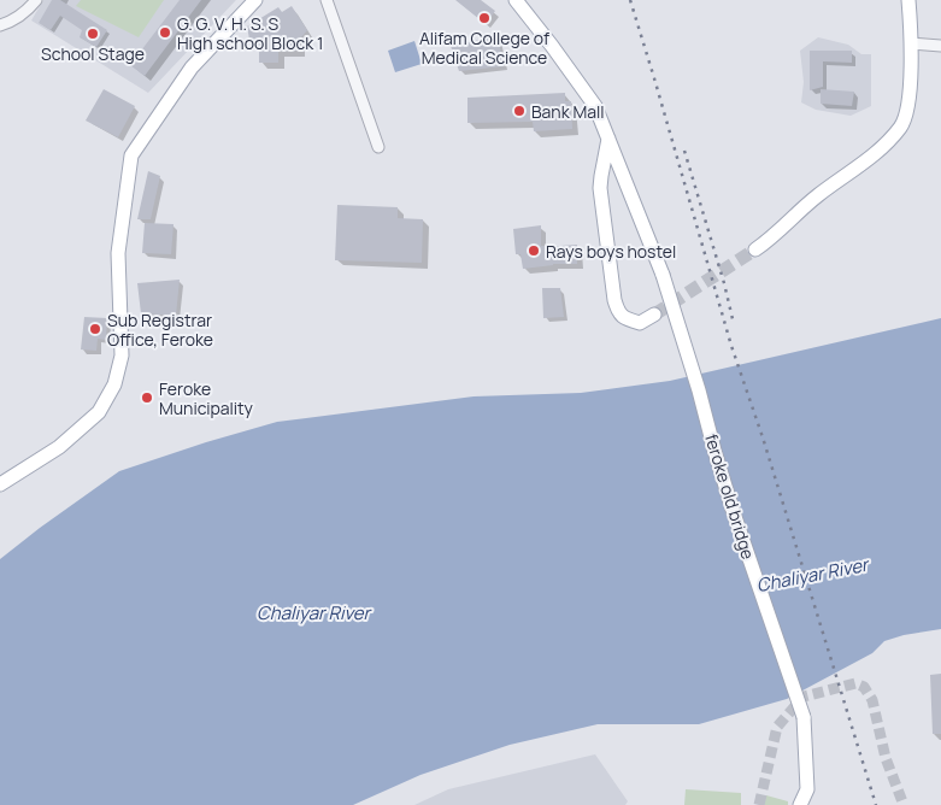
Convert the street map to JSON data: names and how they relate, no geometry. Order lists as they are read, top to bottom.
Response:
{
  "streets": {
    "main road": ["feroke old bridge"]
  },
  "water": ["Chaliyar River"],
  "places": [
    "Alifam College of Medical Science",
    "G. G. V. H. S. S High school Block 1",
    "School Stage",
    "Bank Mall",
    "Rays boys hostel",
    "Sub Registrar Office, Feroke",
    "Feroke Municipality"
  ]
}
